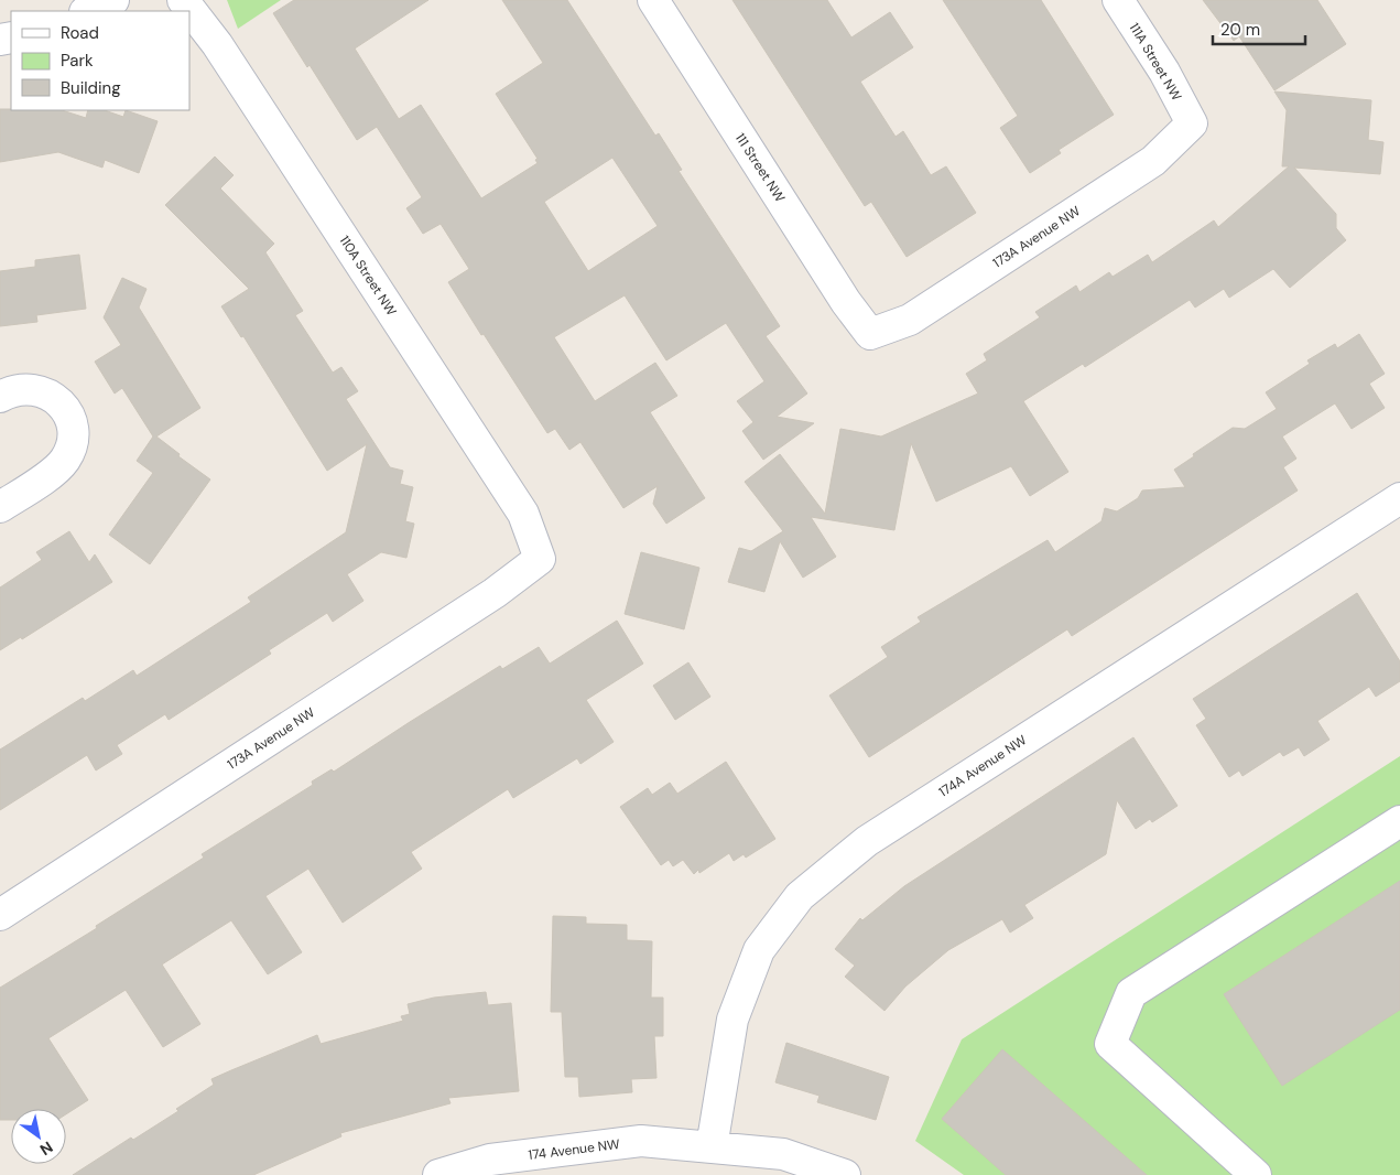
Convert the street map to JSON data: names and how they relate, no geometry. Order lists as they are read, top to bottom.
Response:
{
  "streets": {
    "street": [
      "111A Street NW",
      "111 Street NW",
      "173A Avenue NW",
      "110A Street NW",
      "174A Avenue NW",
      "174 Avenue NW"
    ]
  },
  "crossings": [
    ["111A Street NW", "173A Avenue NW"],
    ["111 Street NW", "173A Avenue NW"],
    ["173A Avenue NW", "110A Street NW"],
    ["174A Avenue NW", "174 Avenue NW"]
  ],
  "legend": ["Road", "Park", "Building"],
  "scale_bar": "20 m",
  "north": "bottom right"
}
